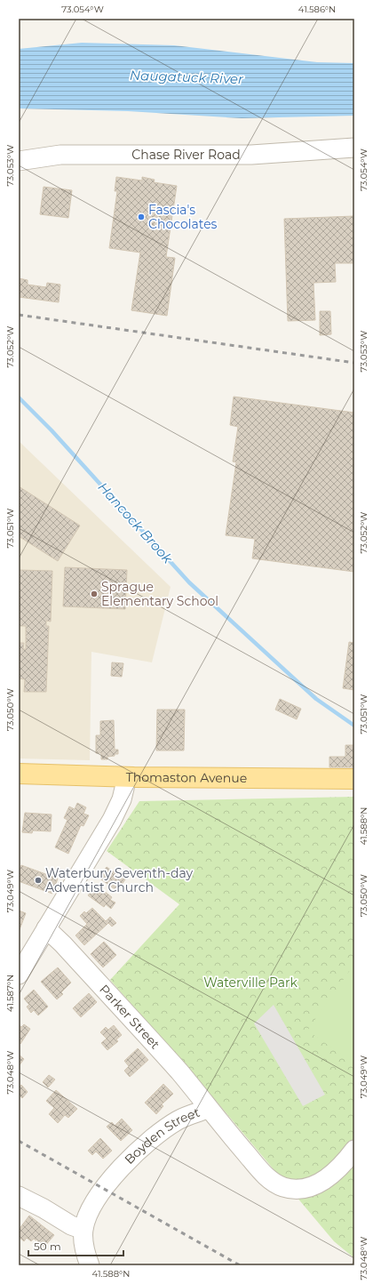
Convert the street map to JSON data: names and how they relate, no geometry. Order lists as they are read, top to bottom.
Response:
{
  "streets": {
    "main road": ["Thomaston Avenue"],
    "street": ["Chase River Road", "Parker Street", "Boyden Street"]
  },
  "crossings": [
    ["Parker Street", "Boyden Street"]
  ],
  "water": ["Naugatuck River", "Hancock Brook"],
  "parks": ["Waterville Park"],
  "places": ["Fascia's Chocolates", "Sprague Elementary School", "Waterbury Seventh-day Adventist Church"],
  "scale_bar": "50 m",
  "coordinates": [
    "73.054°W",
    "41.586°N",
    "73.053°W",
    "73.052°W",
    "73.051°W",
    "73.050°W",
    "41.588°N",
    "73.049°W",
    "41.587°N",
    "73.048°W"
  ]
}
